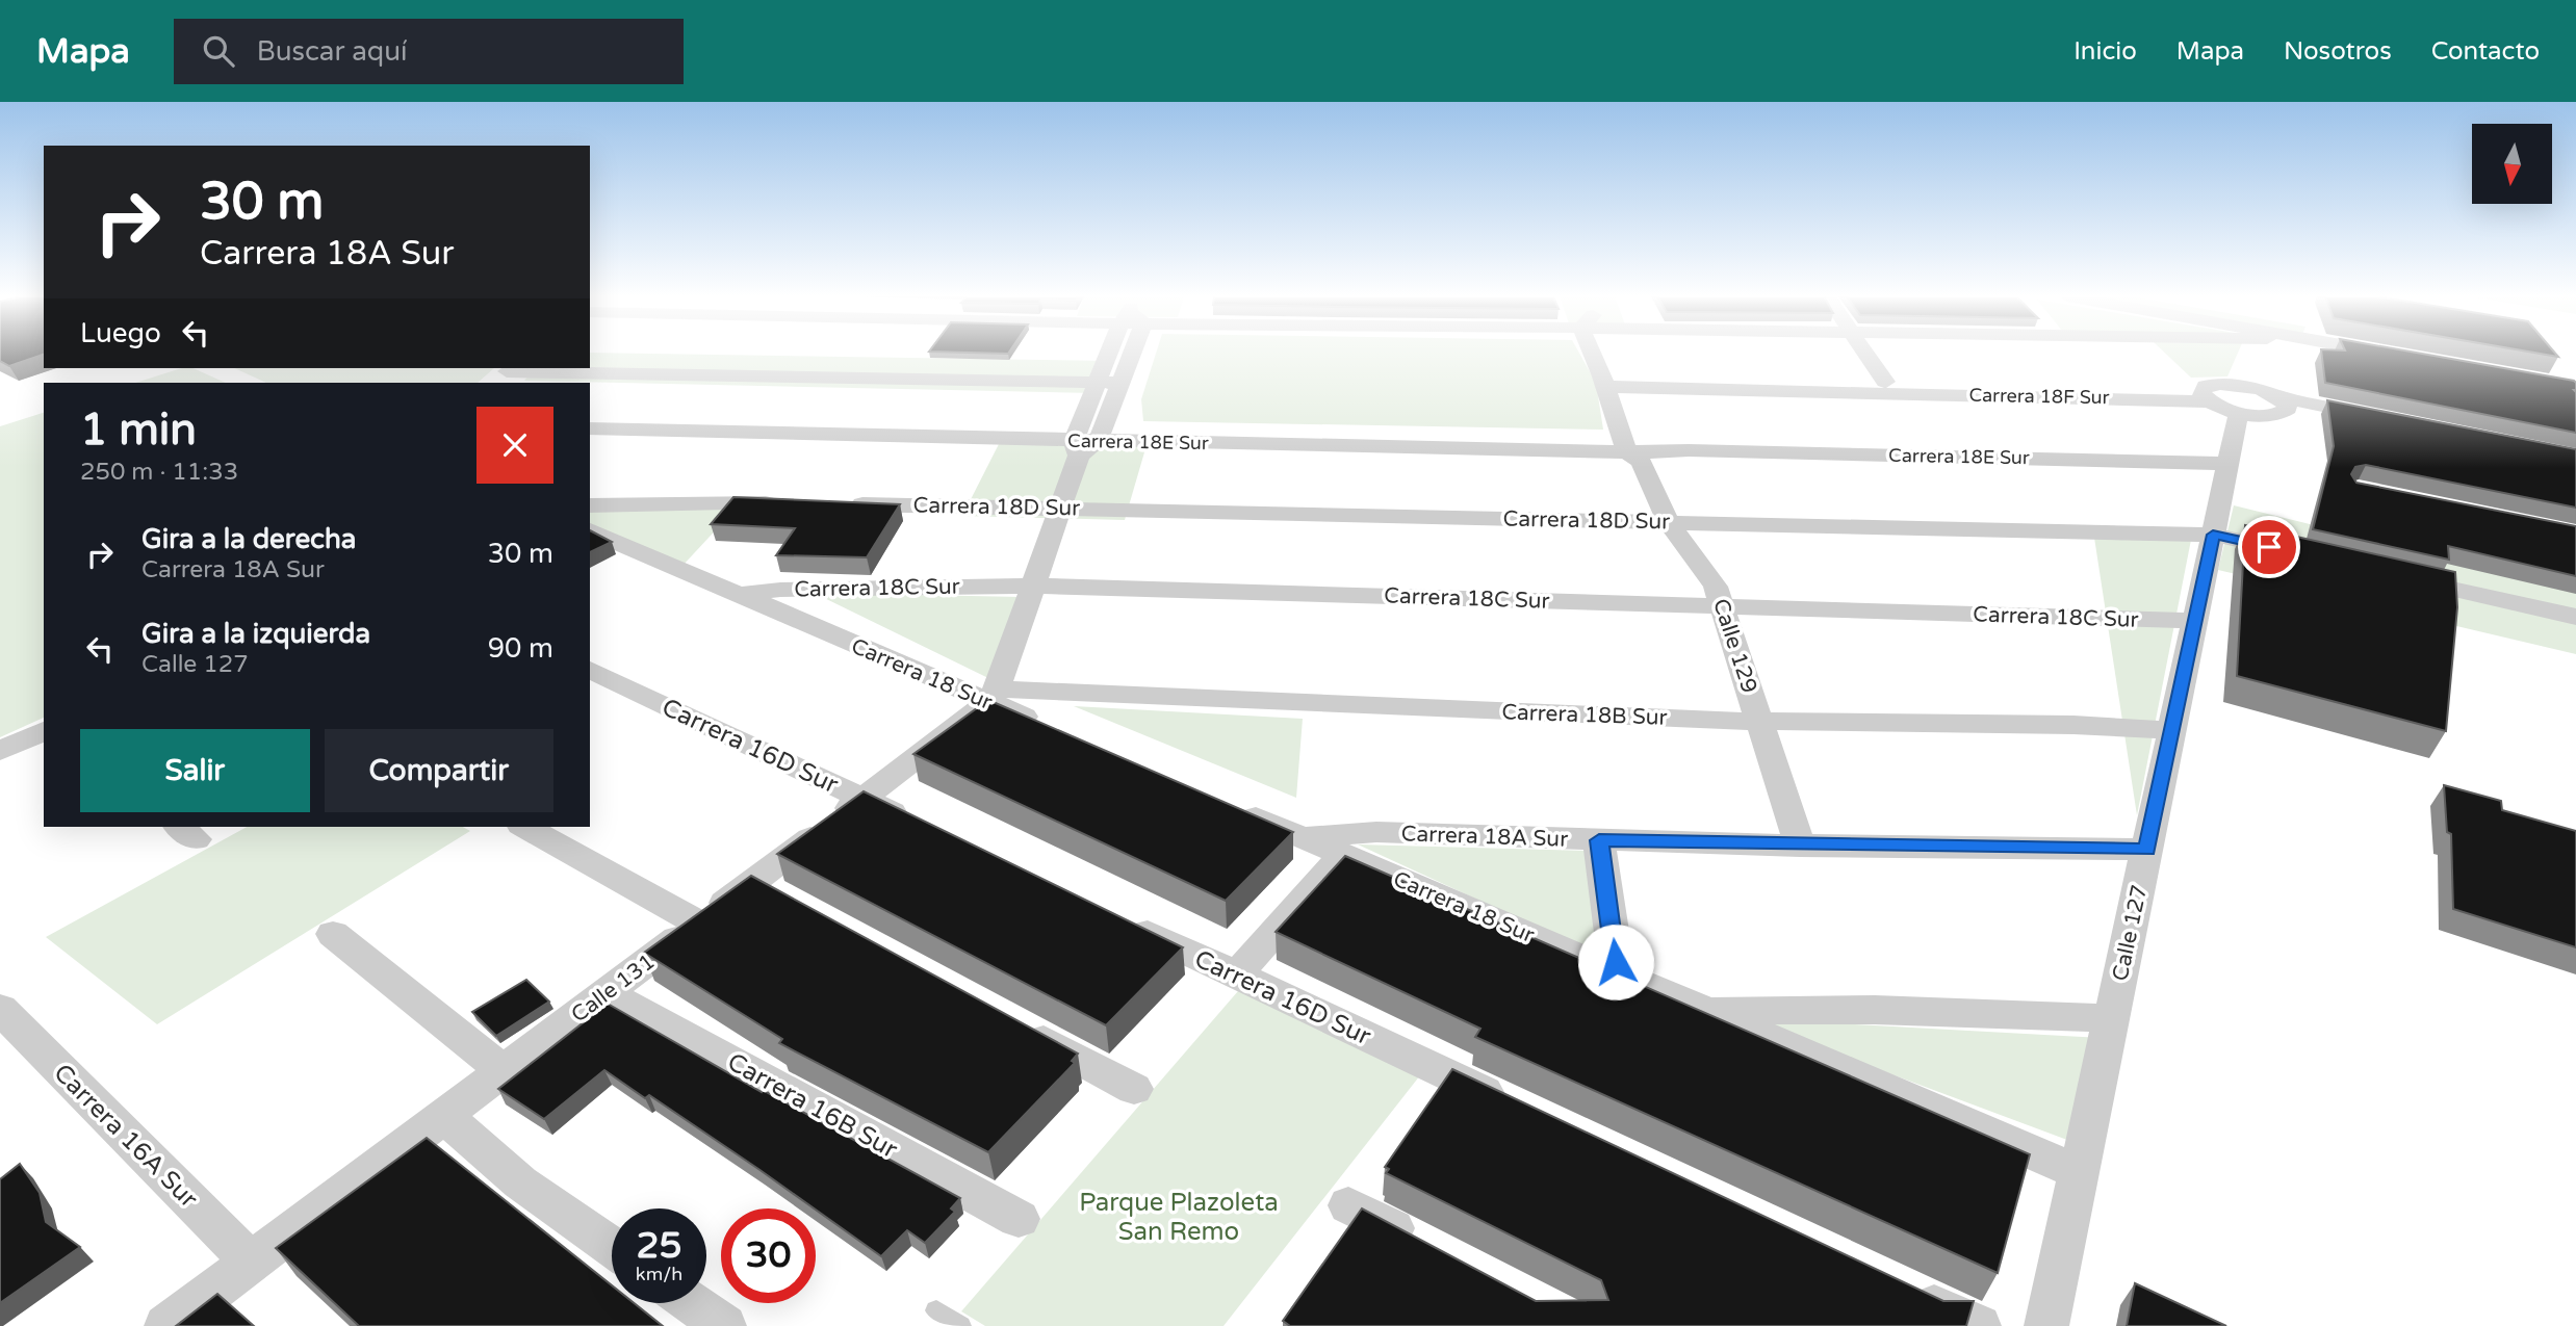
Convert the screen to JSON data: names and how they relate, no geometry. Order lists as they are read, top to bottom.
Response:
{
  "streets": {
    "street": [
      "Carrera 18F Sur",
      "Carrera 18E Sur",
      "Carrera 18D Sur",
      "Carrera 18C Sur",
      "Calle 129",
      "Carrera 18 Sur",
      "Carrera 18B Sur",
      "Carrera 16D Sur",
      "Carrera 18A Sur",
      "Calle 127",
      "Calle 131",
      "Carrera 16B Sur",
      "Carrera 16A Sur"
    ]
  },
  "crossings": [
    ["Carrera 18F Sur", "Calle 129"],
    ["Carrera 18E Sur", "Calle 129"],
    ["Carrera 18E Sur", "Calle 127"],
    ["Carrera 18D Sur", "Calle 129"],
    ["Carrera 18D Sur", "Calle 127"],
    ["Carrera 18C Sur", "Calle 129"],
    ["Carrera 18C Sur", "Carrera 18 Sur"],
    ["Carrera 18C Sur", "Calle 127"],
    ["Calle 129", "Carrera 18B Sur"],
    ["Calle 129", "Carrera 18A Sur"],
    ["Carrera 18 Sur", "Carrera 18B Sur"],
    ["Carrera 18 Sur", "Carrera 18A Sur"],
    ["Carrera 18 Sur", "Calle 127"],
    ["Carrera 18 Sur", "Calle 131"],
    ["Carrera 18B Sur", "Calle 127"],
    ["Carrera 18B Sur", "Calle 131"],
    ["Carrera 16D Sur", "Calle 131"],
    ["Carrera 18A Sur", "Calle 127"],
    ["Calle 131", "Carrera 16B Sur"],
    ["Calle 131", "Carrera 16A Sur"]
  ],
  "parks": ["Parque Plazoleta San Remo"],
  "north": "bottom",
  "page": {
    "header": "Mapa",
    "search": "Buscar aquí",
    "nav": [
      "Inicio",
      "Mapa",
      "Nosotros",
      "Contacto"
    ],
    "turn": ["30 m", "Carrera 18A Sur"],
    "then": "Luego",
    "heading": ["1 min", "250 m · 11:33"],
    "list": [
      {
        "name": "Gira a la derecha",
        "note": "Carrera 18A Sur",
        "value": "30 m"
      },
      {
        "name": "Gira a la izquierda",
        "note": "Calle 127",
        "value": "90 m"
      }
    ],
    "buttons": ["Salir", "Compartir"],
    "speed": "25 km/h",
    "limit": "30"
  }
}
